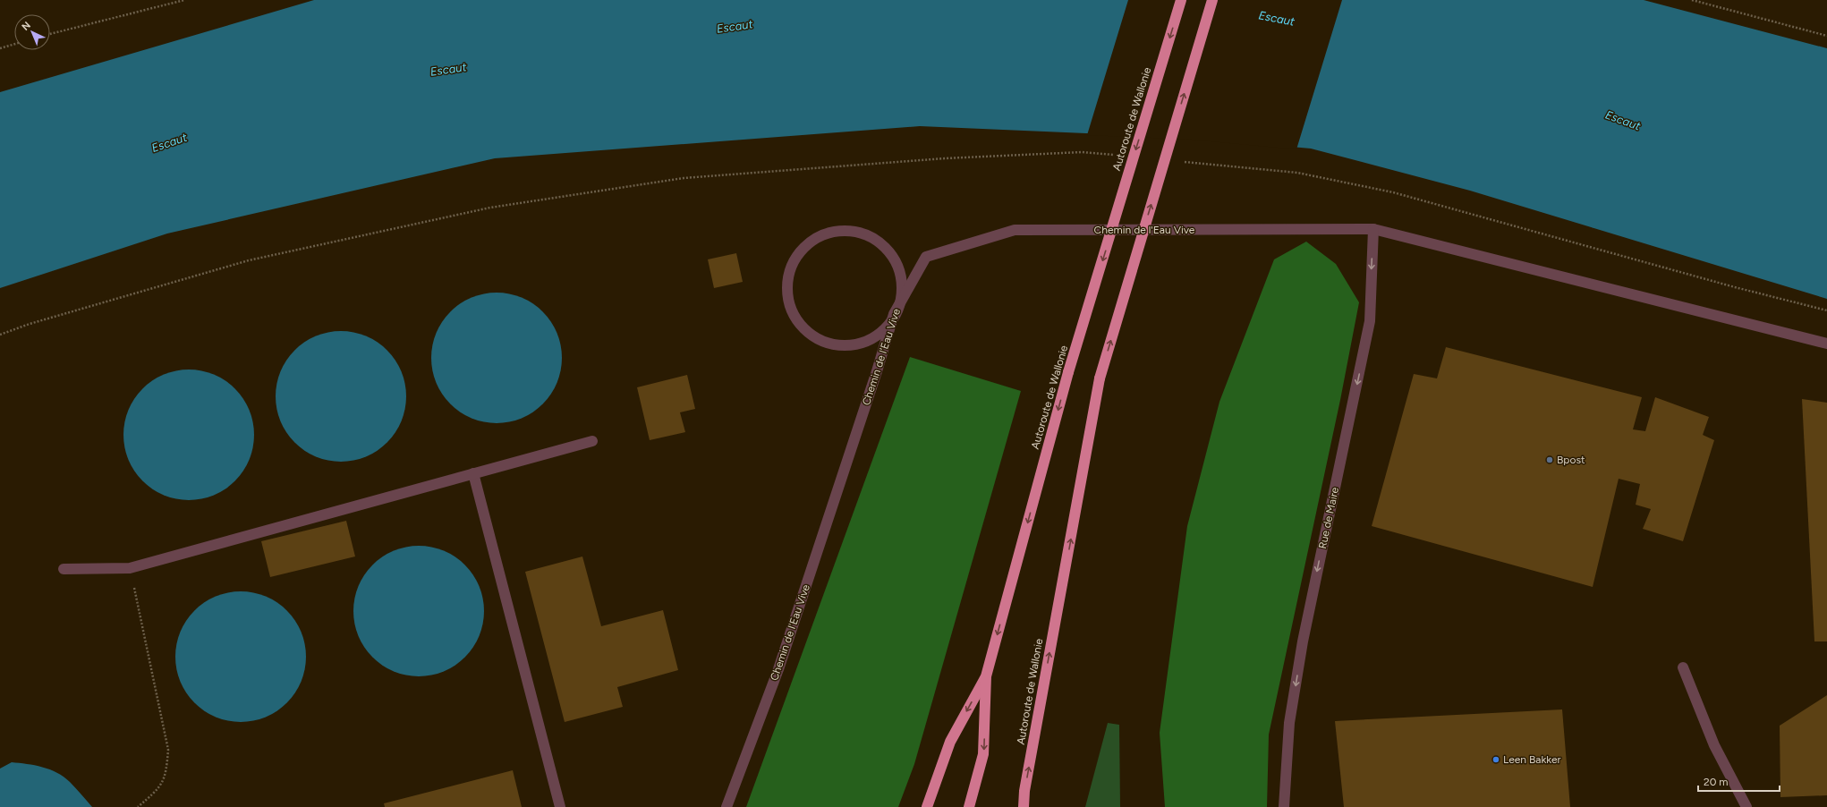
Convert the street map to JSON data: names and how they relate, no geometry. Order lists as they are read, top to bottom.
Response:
{
  "streets": {
    "highway": ["Autoroute de Wallonie"],
    "street": ["Chemin de l'Eau Vive", "Rue de Maire"]
  },
  "crossings": [
    ["Chemin de l'Eau Vive", "Rue de Maire"]
  ],
  "one_way": ["Rue de Maire"],
  "water": ["Escaut"],
  "places": ["Bpost", "Leen Bakker"],
  "scale_bar": "20 m",
  "north": "top left"
}
